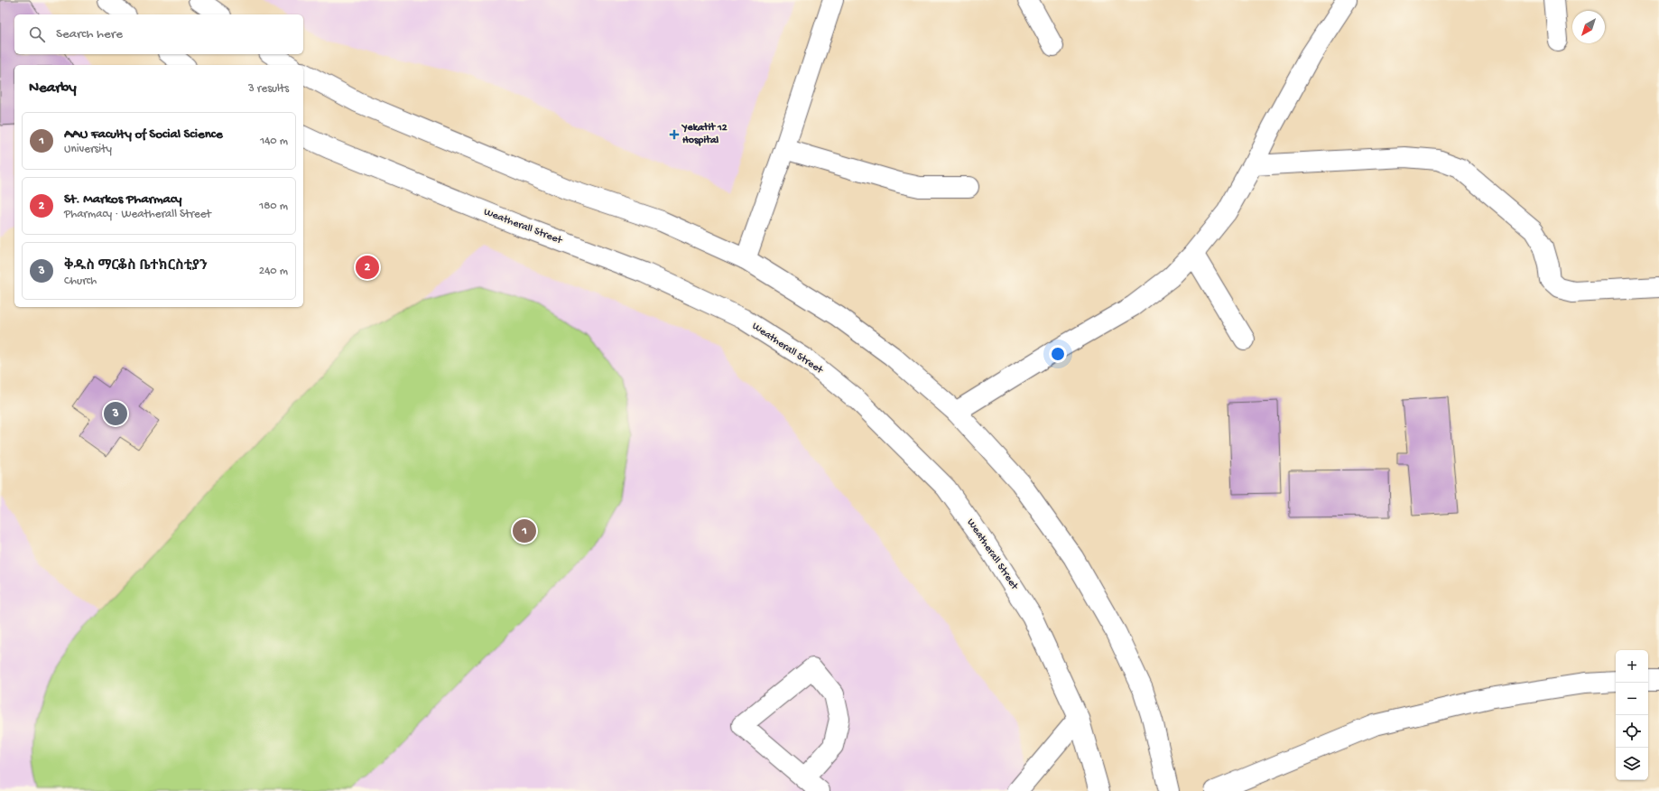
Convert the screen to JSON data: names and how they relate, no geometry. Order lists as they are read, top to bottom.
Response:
{
  "streets": {
    "main road": ["Weatherall Street"]
  },
  "places": {
    "health": ["Yekatit 12 Hospital"]
  },
  "north": "bottom left",
  "page": {
    "search": "Search here",
    "heading": ["Nearby", "3 results"],
    "list": [
      {
        "mark": "1",
        "name": "AAU Faculty of Social Science",
        "note": "University",
        "value": "140 m"
      },
      {
        "mark": "2",
        "name": "St. Markos Pharmacy",
        "note": "Pharmacy · Weatherall Street",
        "value": "180 m"
      },
      {
        "mark": "3",
        "name": "ቅዱስ ማርቆስ ቤተክርስቲያን",
        "note": "Church",
        "value": "240 m"
      }
    ],
    "pins": ["2", "3", "1"],
    "map_buttons": ["+", "−"]
  }
}
